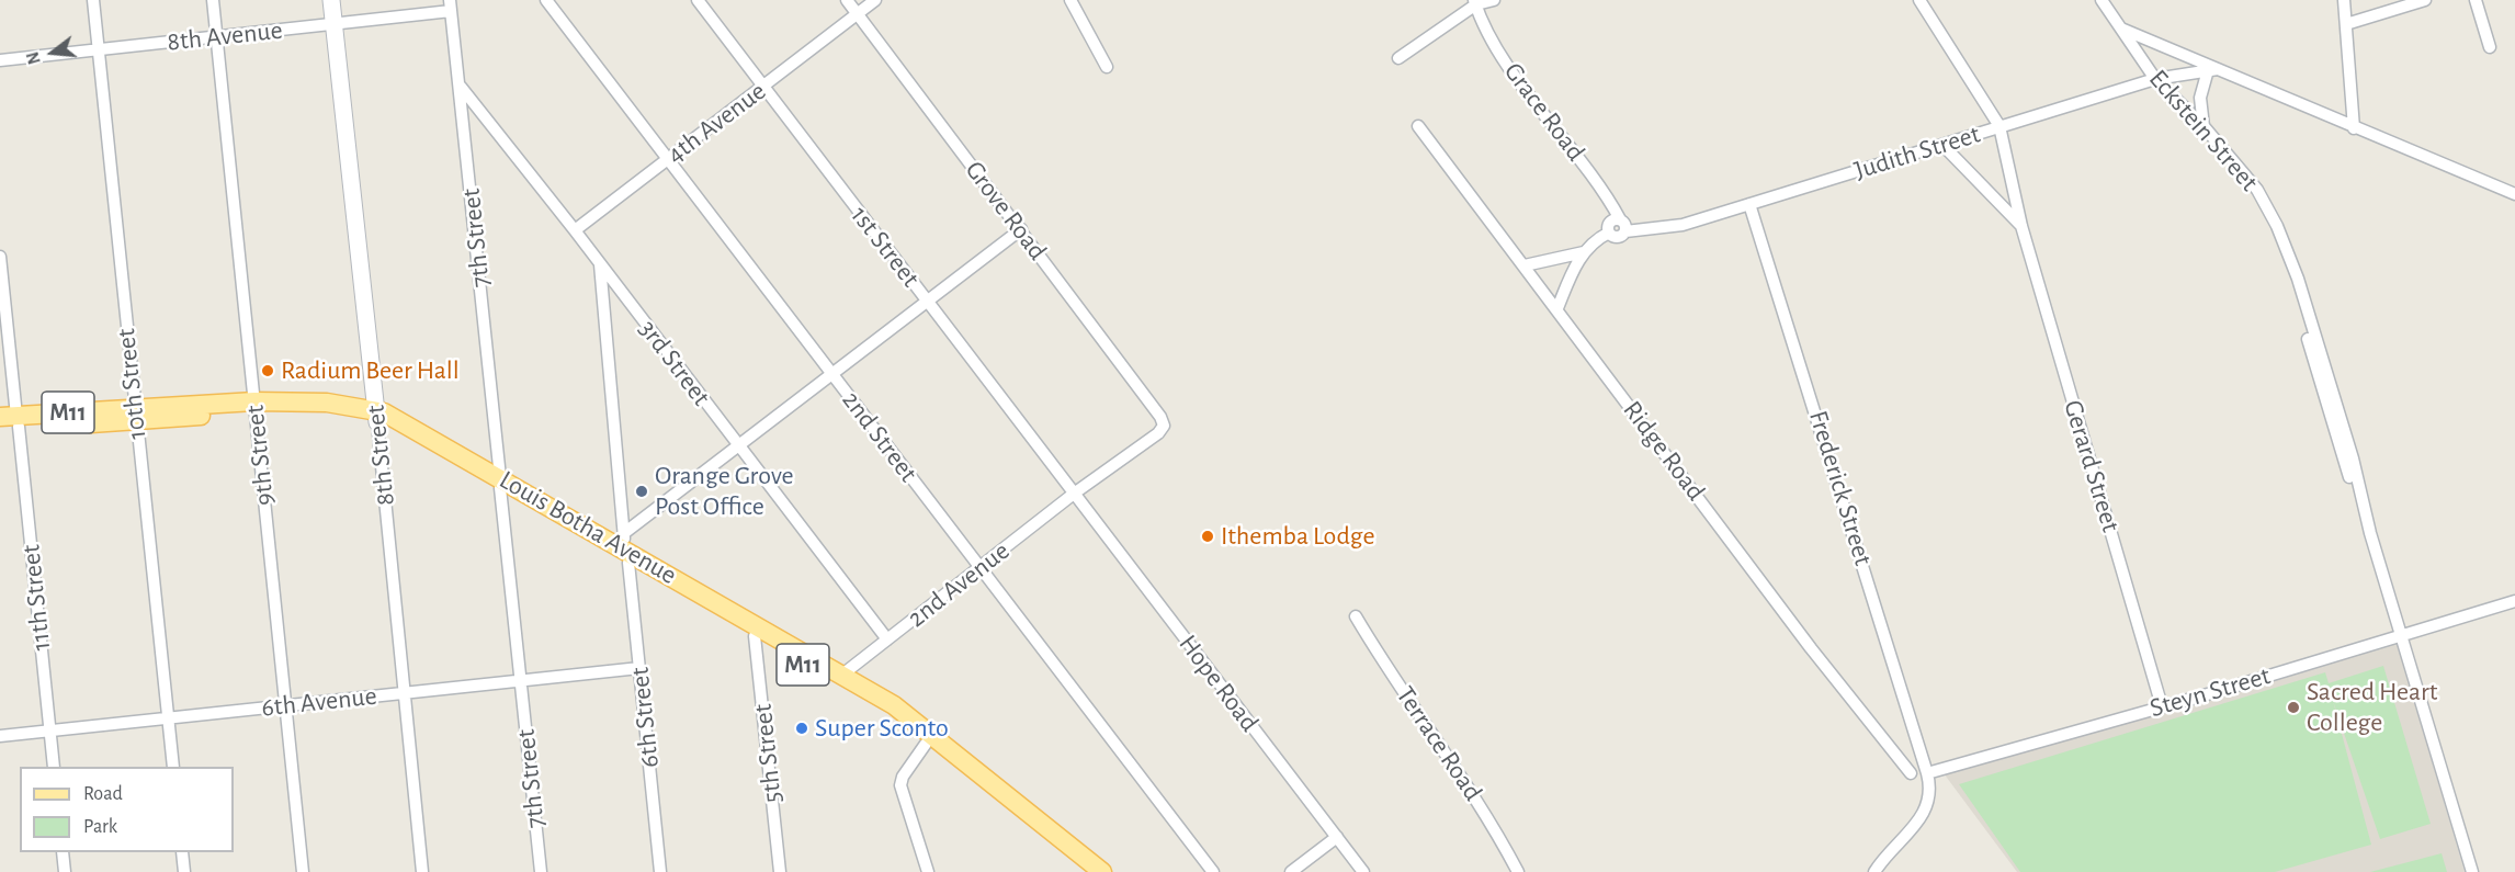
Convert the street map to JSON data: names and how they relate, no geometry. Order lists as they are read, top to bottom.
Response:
{
  "streets": {
    "main road": ["M11", "8th Street", "Louis Botha Avenue"],
    "street": [
      "8th Avenue",
      "Grace Road",
      "4th Avenue",
      "Eckstein Street",
      "Judith Street",
      "Grove Road",
      "7th Street",
      "1st Street",
      "3rd Street",
      "10th Street",
      "2nd Street",
      "Ridge Road",
      "9th Street",
      "Gerard Street",
      "Frederick Street",
      "2nd Avenue",
      "11th Street",
      "Hope Road",
      "Steyn Street",
      "6th Avenue",
      "6th Street",
      "Terrace Road",
      "5th Street"
    ]
  },
  "crossings": [
    ["8th Avenue", "7th Street"],
    ["8th Avenue", "10th Street"],
    ["8th Avenue", "9th Street"],
    ["8th Avenue", "8th Street"],
    ["Grace Road", "Judith Street"],
    ["4th Avenue", "Grove Road"],
    ["4th Avenue", "1st Street"],
    ["4th Avenue", "3rd Street"],
    ["4th Avenue", "2nd Street"],
    ["Eckstein Street", "Judith Street"],
    ["Eckstein Street", "Steyn Street"],
    ["Judith Street", "Gerard Street"],
    ["Judith Street", "Frederick Street"],
    ["Grove Road", "2nd Avenue"],
    ["7th Street", "3rd Street"],
    ["7th Street", "Louis Botha Avenue"],
    ["7th Street", "6th Avenue"],
    ["1st Street", "2nd Avenue"],
    ["1st Street", "Hope Road"],
    ["3rd Street", "2nd Avenue"],
    ["3rd Street", "6th Street"],
    ["10th Street", "Louis Botha Avenue"],
    ["10th Street", "6th Avenue"],
    ["2nd Street", "2nd Avenue"],
    ["9th Street", "Louis Botha Avenue"],
    ["9th Street", "6th Avenue"],
    ["8th Street", "Louis Botha Avenue"],
    ["8th Street", "6th Avenue"],
    ["Gerard Street", "Steyn Street"],
    ["Frederick Street", "Steyn Street"],
    ["Louis Botha Avenue", "2nd Avenue"],
    ["Louis Botha Avenue", "11th Street"],
    ["Louis Botha Avenue", "6th Street"],
    ["Louis Botha Avenue", "5th Street"],
    ["2nd Avenue", "Hope Road"],
    ["11th Street", "6th Avenue"],
    ["6th Avenue", "6th Street"]
  ],
  "places": [
    "Radium Beer Hall",
    "Orange Grove Post Office",
    "Ithemba Lodge",
    "Sacred Heart College",
    "Super Sconto"
  ],
  "legend": ["Road", "Park"],
  "north": "left"
}
